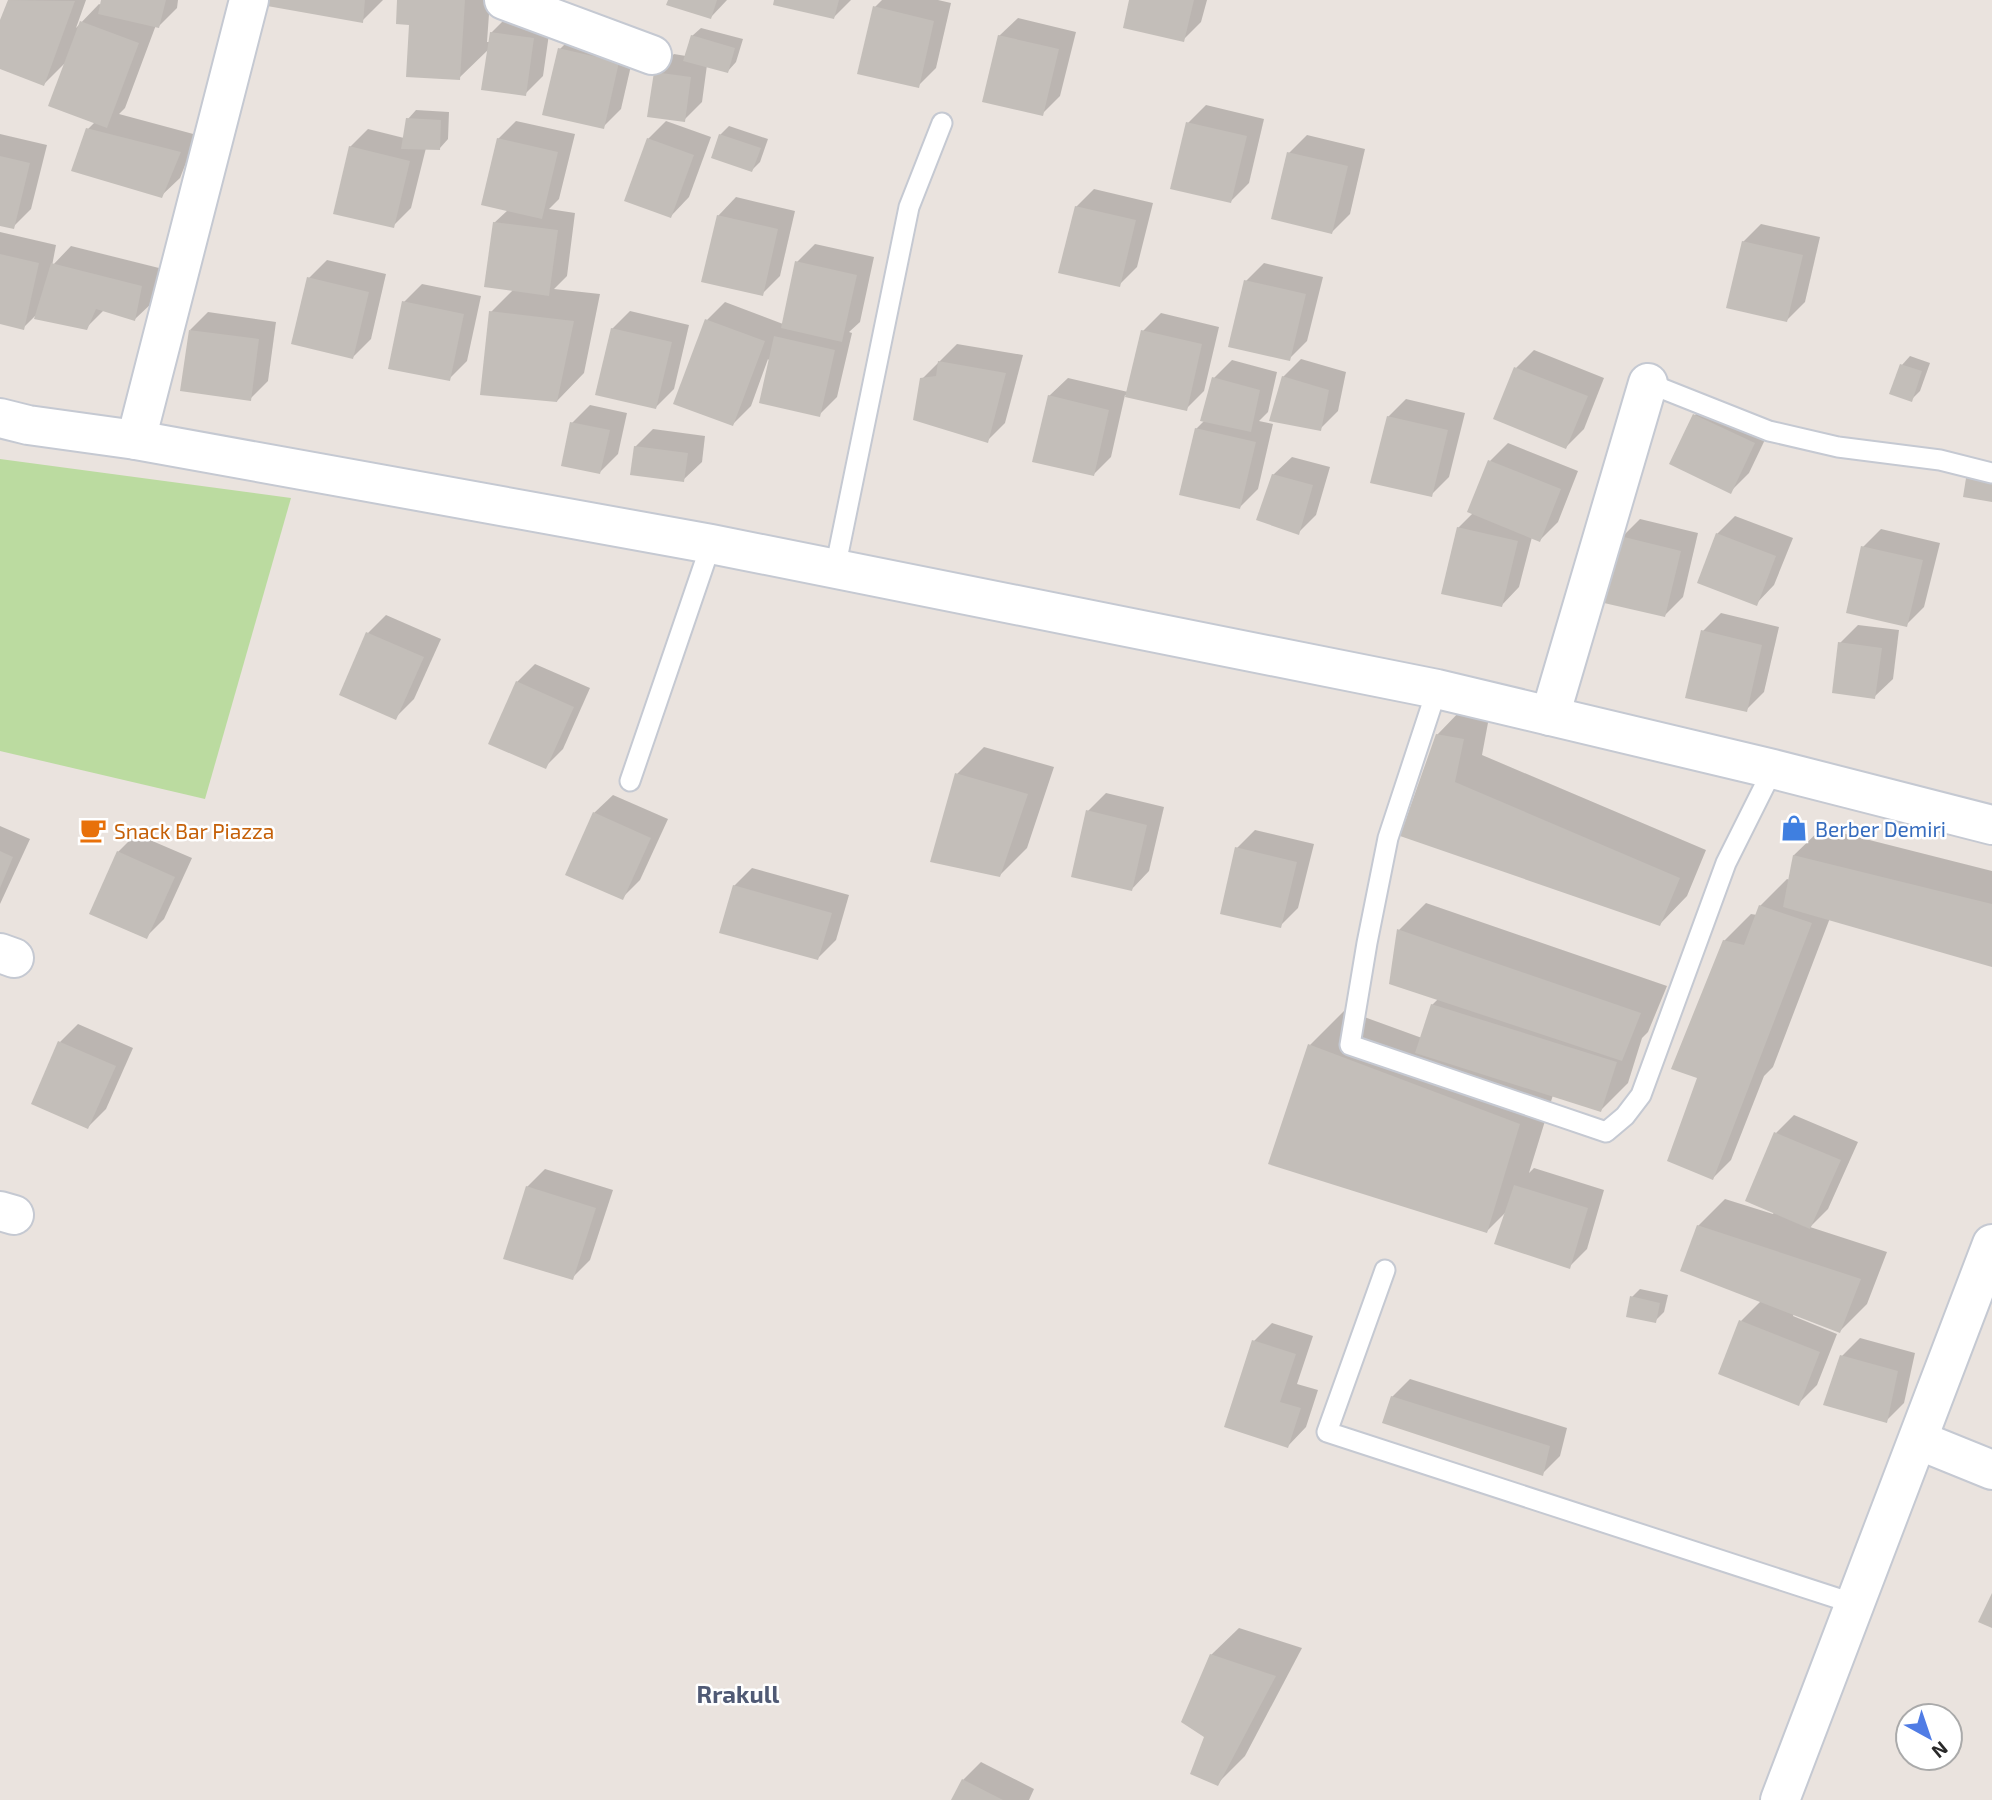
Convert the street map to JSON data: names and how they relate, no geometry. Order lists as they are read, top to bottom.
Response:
{
  "districts": ["Rrakull"],
  "places": {
    "shop": ["Berber Demiri"],
    "cafe": ["Snack Bar Piazza"]
  },
  "north": "bottom right"
}
